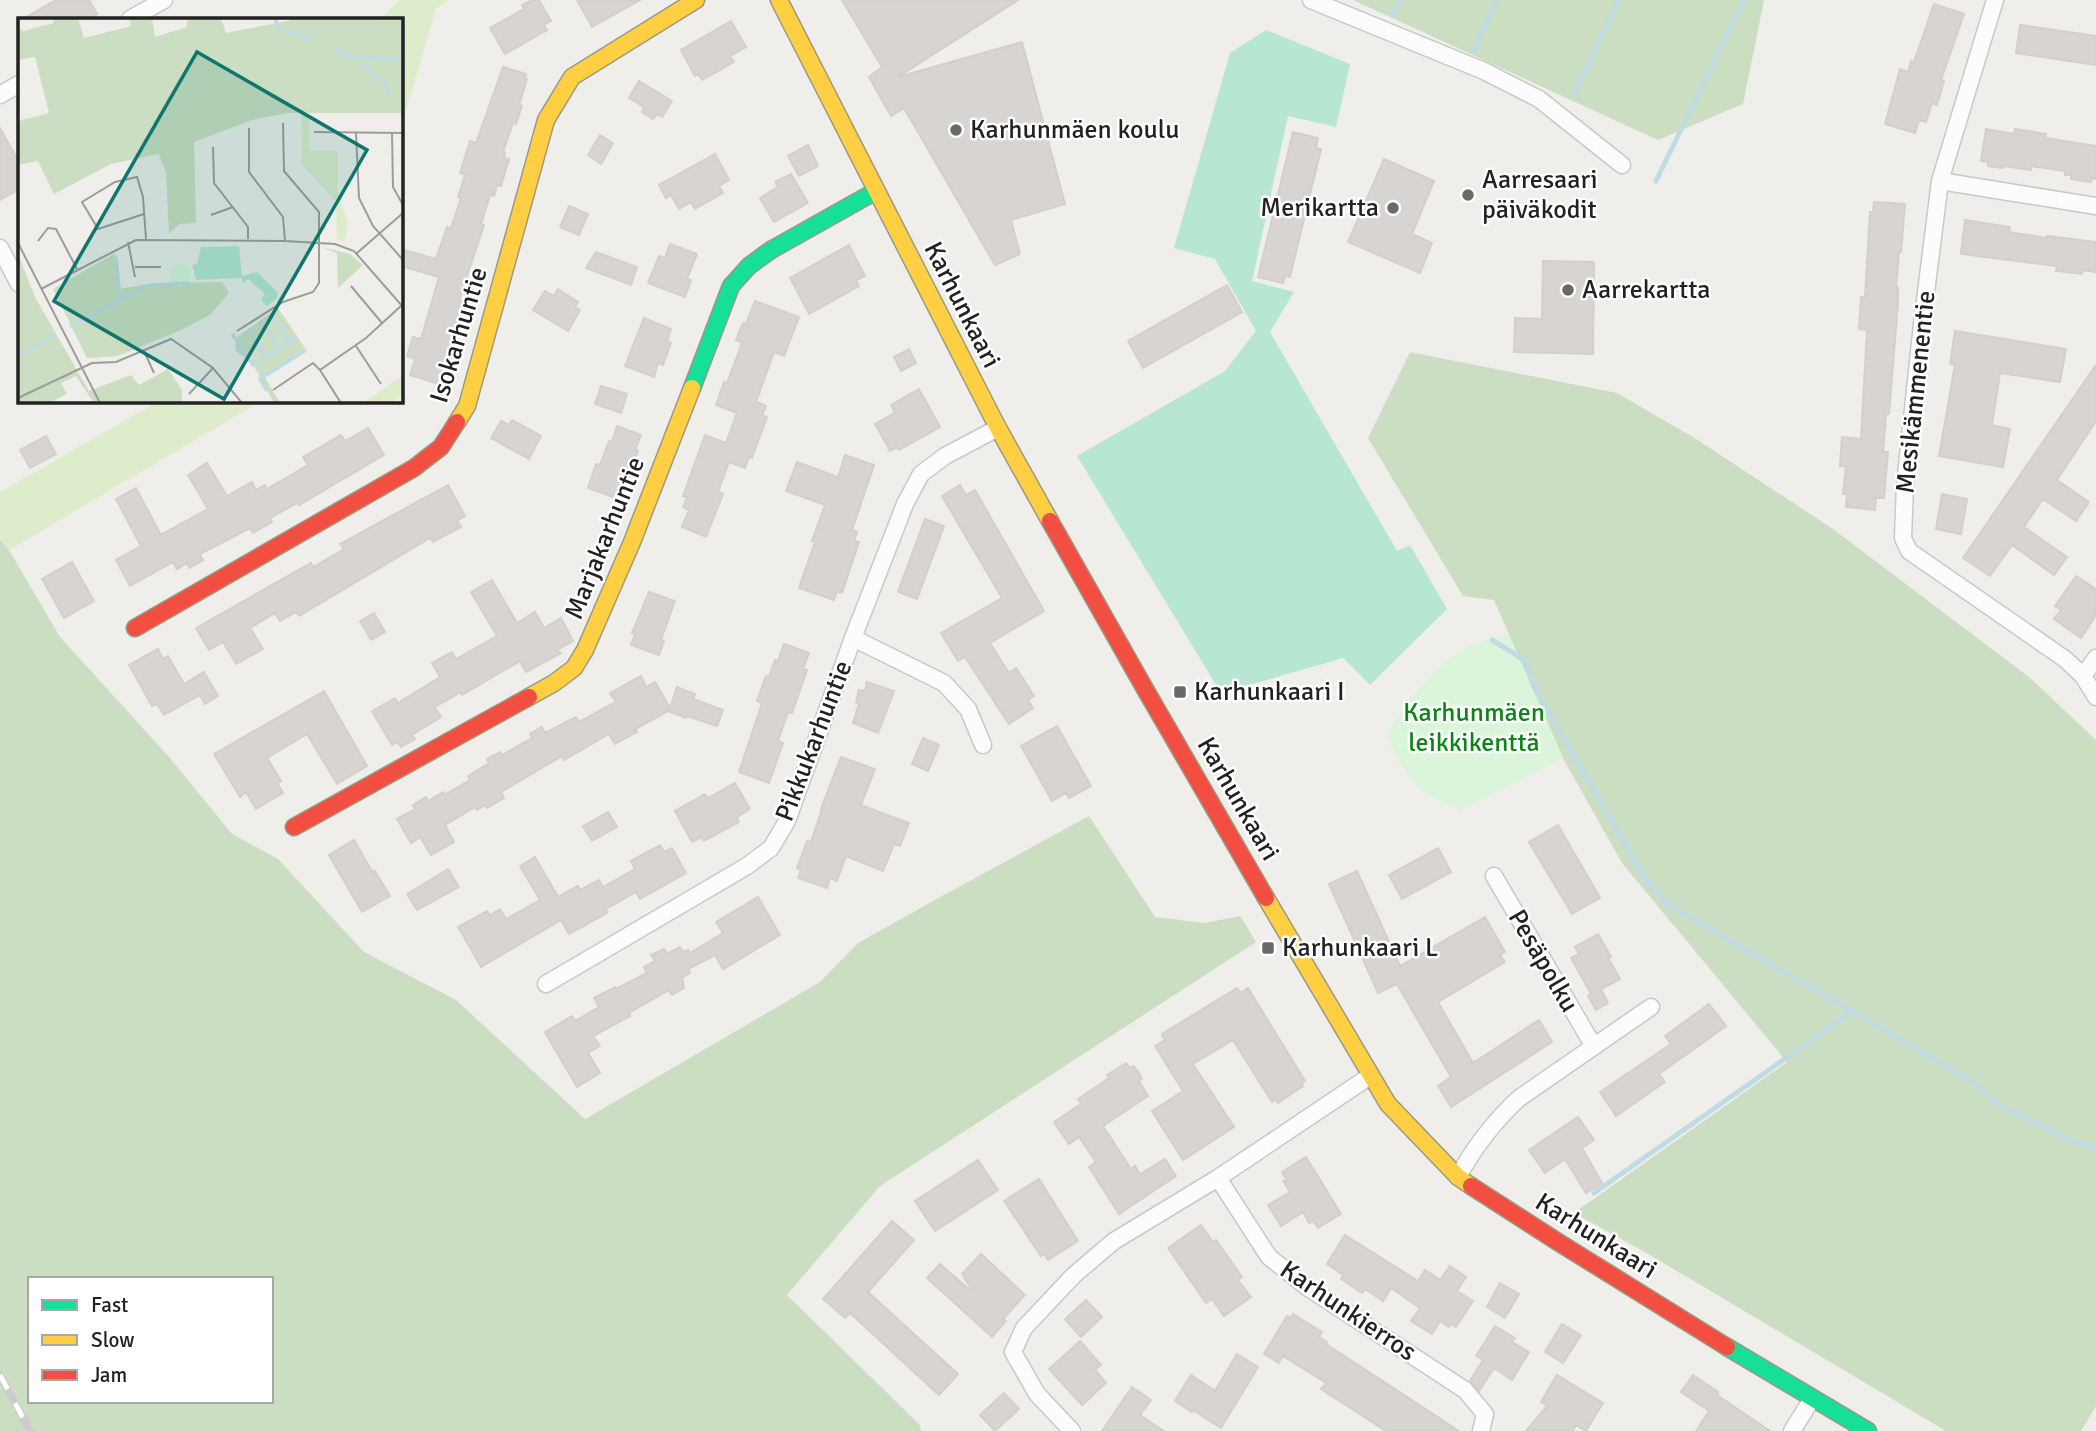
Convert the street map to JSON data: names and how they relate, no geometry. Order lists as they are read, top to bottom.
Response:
{
  "streets": {
    "street": [
      "Karhunkaari",
      "Isokarhuntie",
      "Mesikämmenentie",
      "Marjakarhuntie",
      "Pikkukarhuntie",
      "Pesäpolku",
      "Karhunkierros"
    ]
  },
  "crossings": [
    ["Karhunkaari", "Marjakarhuntie"],
    ["Karhunkaari", "Pikkukarhuntie"]
  ],
  "parks": ["Karhunmäen leikkikenttä"],
  "places": {
    "other": [
      "Karhunmäen koulu",
      "Aarresaari päiväkodit",
      "Merikartta",
      "Aarrekartta"
    ],
    "transit": ["Karhunkaari I", "Karhunkaari L"]
  },
  "legend": ["Fast", "Slow", "Jam"]
}
